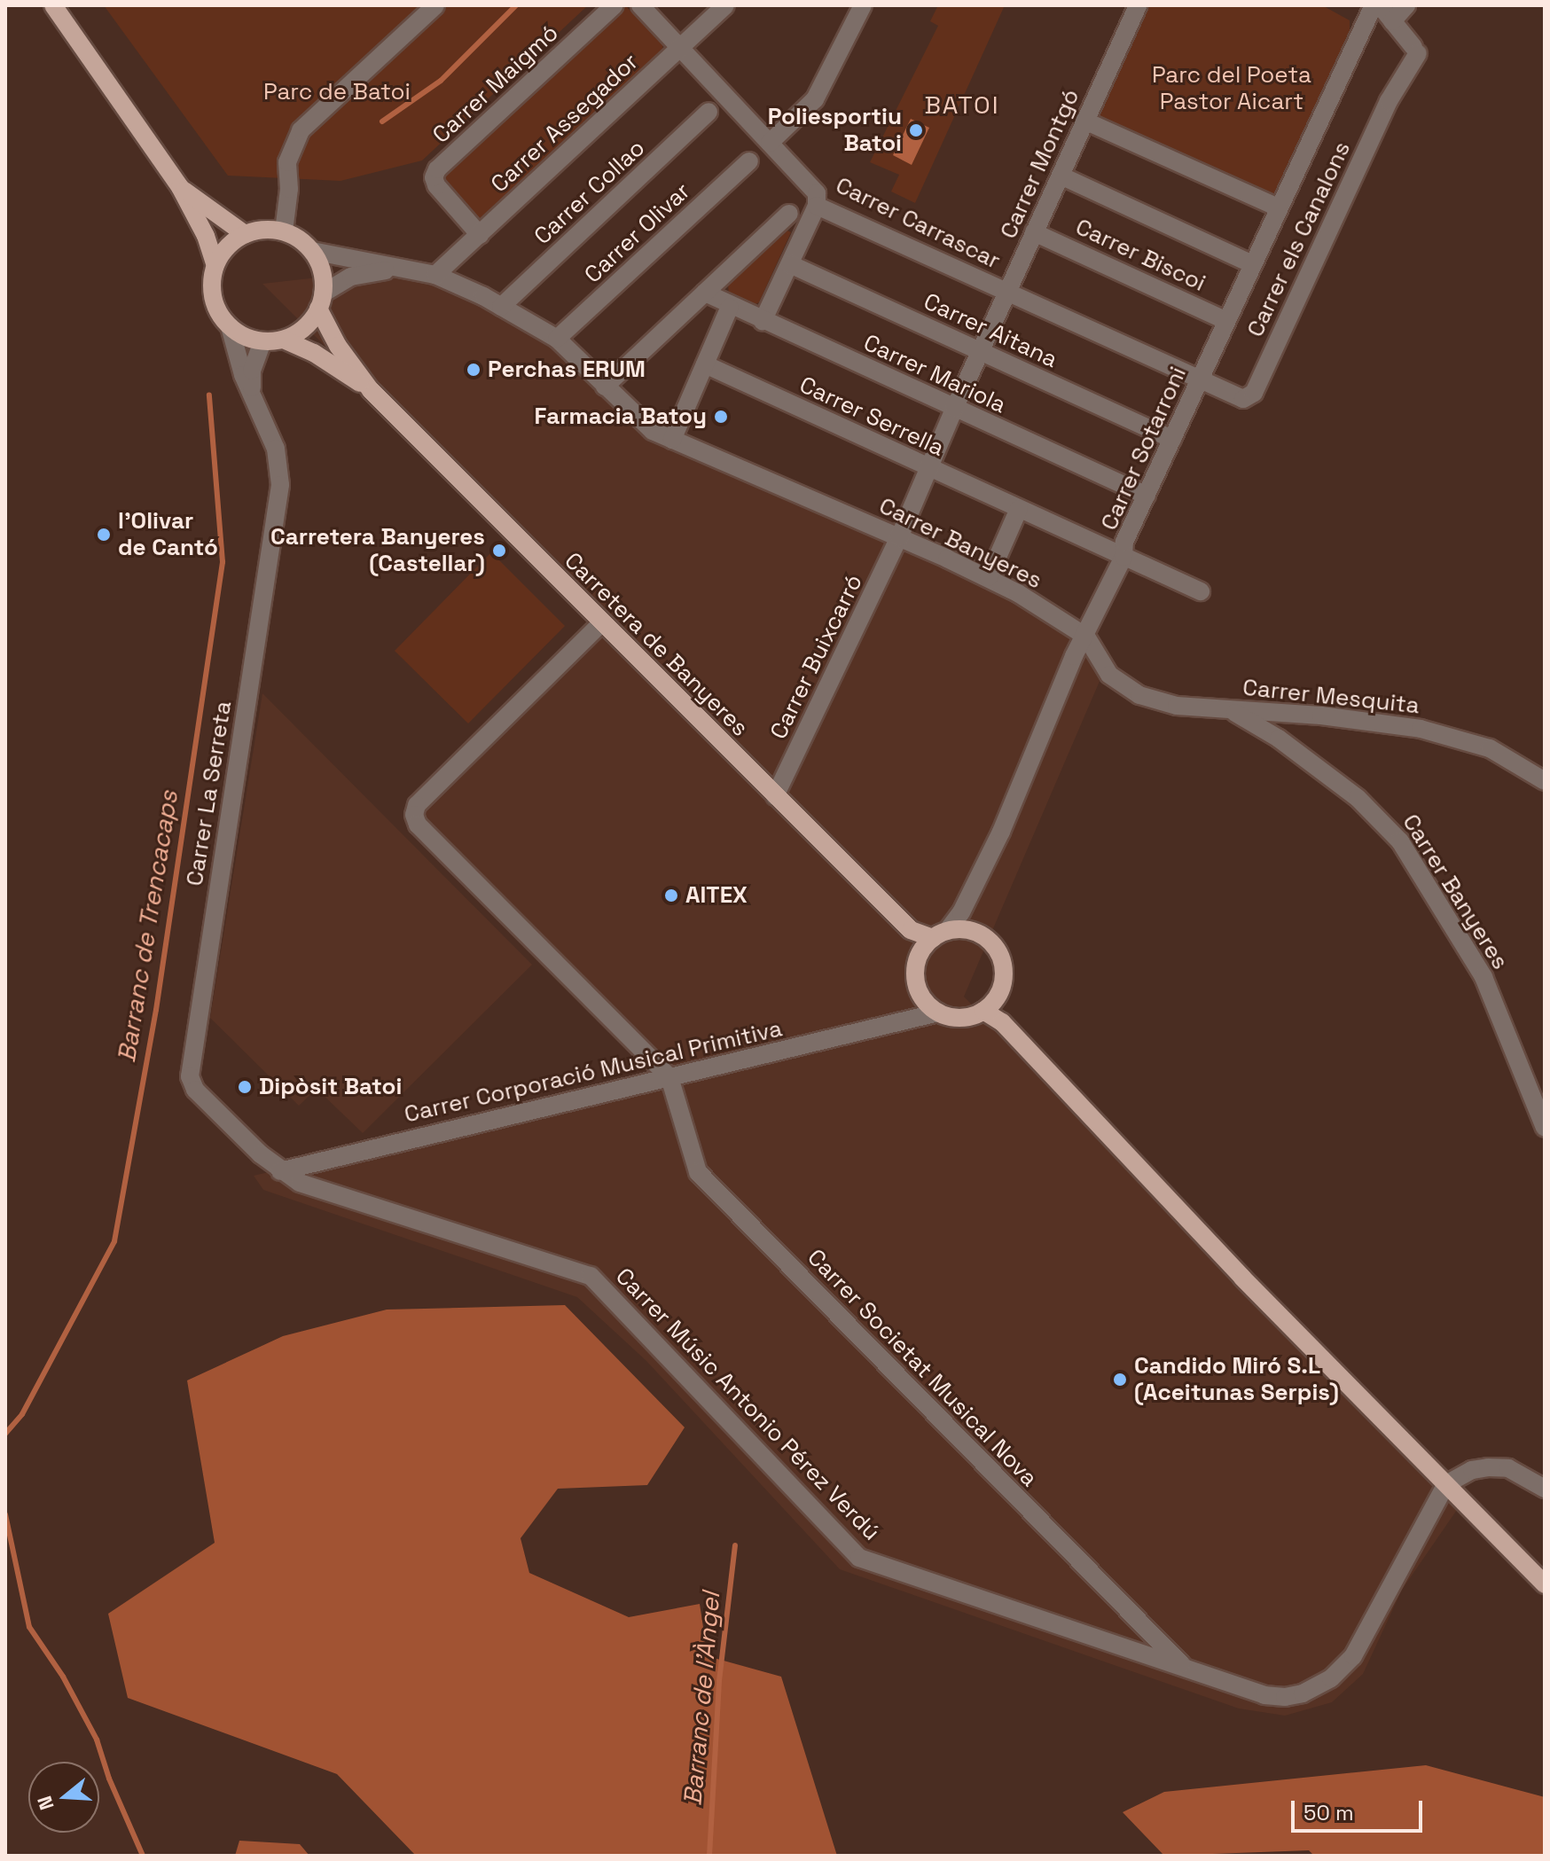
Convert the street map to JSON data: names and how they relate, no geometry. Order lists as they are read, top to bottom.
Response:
{
  "streets": {
    "main road": ["Carretera de Banyeres"],
    "street": [
      "Carrer Maigmó",
      "Carrer Assegador",
      "Carrer Montgó",
      "Carrer Collao",
      "Carrer Carrascar",
      "Carrer Olivar",
      "Carrer els Canalons",
      "Carrer Biscoi",
      "Carrer Aitana",
      "Carrer Mariola",
      "Carrer Serrella",
      "Carrer Sotarroni",
      "Carrer Banyeres",
      "Carrer Buixcarró",
      "Carrer Mesquita",
      "Carrer La Serreta",
      "Carrer Corporació Musical Primitiva",
      "Carrer Societat Musical Nova",
      "Carrer Músic Antonio Pérez Verdú"
    ]
  },
  "crossings": [
    ["Carrer Maigmó", "Carrer Assegador"],
    ["Carrer Assegador", "Carrer Carrascar"],
    ["Carrer Assegador", "Carrer Banyeres"],
    ["Carrer Montgó", "Carrer Carrascar"],
    ["Carrer Montgó", "Carrer Biscoi"],
    ["Carrer Montgó", "Carrer Aitana"],
    ["Carrer Montgó", "Carrer Mariola"],
    ["Carrer Montgó", "Carrer Serrella"],
    ["Carrer Montgó", "Carrer Banyeres"],
    ["Carrer Montgó", "Carrer Buixcarró"],
    ["Carrer Collao", "Carrer Banyeres"],
    ["Carrer Carrascar", "Carrer els Canalons"],
    ["Carrer Carrascar", "Carrer Sotarroni"],
    ["Carrer Olivar", "Carrer Banyeres"],
    ["Carrer els Canalons", "Carrer Sotarroni"],
    ["Carrer Biscoi", "Carrer Sotarroni"],
    ["Carrer Aitana", "Carrer Sotarroni"],
    ["Carrer Mariola", "Carrer Sotarroni"],
    ["Carrer Serrella", "Carrer Sotarroni"],
    ["Carrer Sotarroni", "Carrer Banyeres"],
    ["Carrer Sotarroni", "Carretera de Banyeres"],
    ["Carrer Sotarroni", "Carrer Corporació Musical Primitiva"],
    ["Carrer Banyeres", "Carretera de Banyeres"],
    ["Carrer Banyeres", "Carrer Buixcarró"],
    ["Carrer Banyeres", "Carrer Mesquita"],
    ["Carrer Banyeres", "Carrer La Serreta"],
    ["Carretera de Banyeres", "Carrer Buixcarró"],
    ["Carretera de Banyeres", "Carrer La Serreta"],
    ["Carretera de Banyeres", "Carrer Corporació Musical Primitiva"],
    ["Carrer La Serreta", "Carrer Corporació Musical Primitiva"],
    ["Carrer La Serreta", "Carrer Músic Antonio Pérez Verdú"],
    ["Carrer Corporació Musical Primitiva", "Carrer Societat Musical Nova"],
    ["Carrer Corporació Musical Primitiva", "Carrer Músic Antonio Pérez Verdú"],
    ["Carrer Societat Musical Nova", "Carrer Músic Antonio Pérez Verdú"]
  ],
  "districts": ["BATOI"],
  "water": ["Barranc de Trencacaps", "Barranc de l'Àngel"],
  "parks": ["Parc del Poeta Pastor Aicart", "Parc de Batoi"],
  "places": [
    "Poliesportiu Batoi",
    "Perchas ERUM",
    "Farmacia Batoy",
    "l'Olivar de Cantó",
    "Carretera Banyeres (Castellar)",
    "AITEX",
    "Dipòsit Batoi",
    "Candido Miró S.L (Aceitunas Serpis)"
  ],
  "scale_bar": "50 m",
  "north": "left"
}
